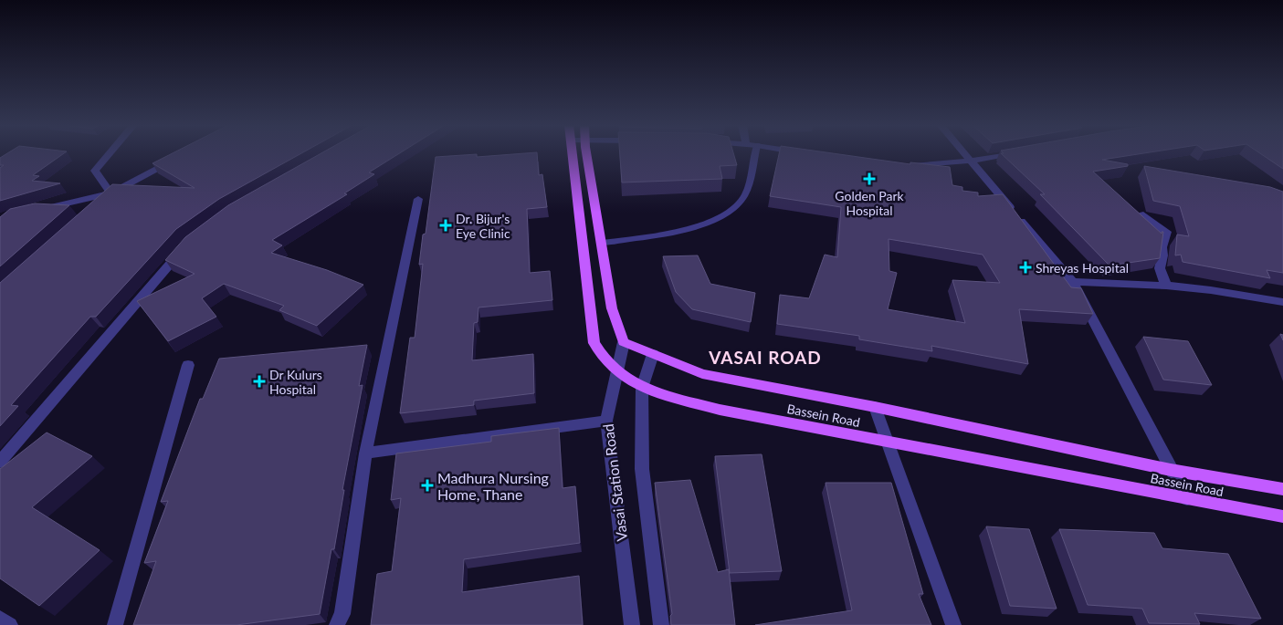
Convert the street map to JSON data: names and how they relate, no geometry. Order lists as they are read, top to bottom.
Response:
{
  "streets": {
    "main road": ["Bassein Road"],
    "street": ["Vasai Station Road"]
  },
  "crossings": [
    ["Bassein Road", "Vasai Station Road"]
  ],
  "districts": ["VASAI ROAD"],
  "places": {
    "health": [
      "Golden Park Hospital",
      "Dr. Bijur's Eye Clinic",
      "Shreyas Hospital",
      "Dr Kulurs Hospital",
      "Madhura Nursing Home, Thane"
    ]
  }
}
